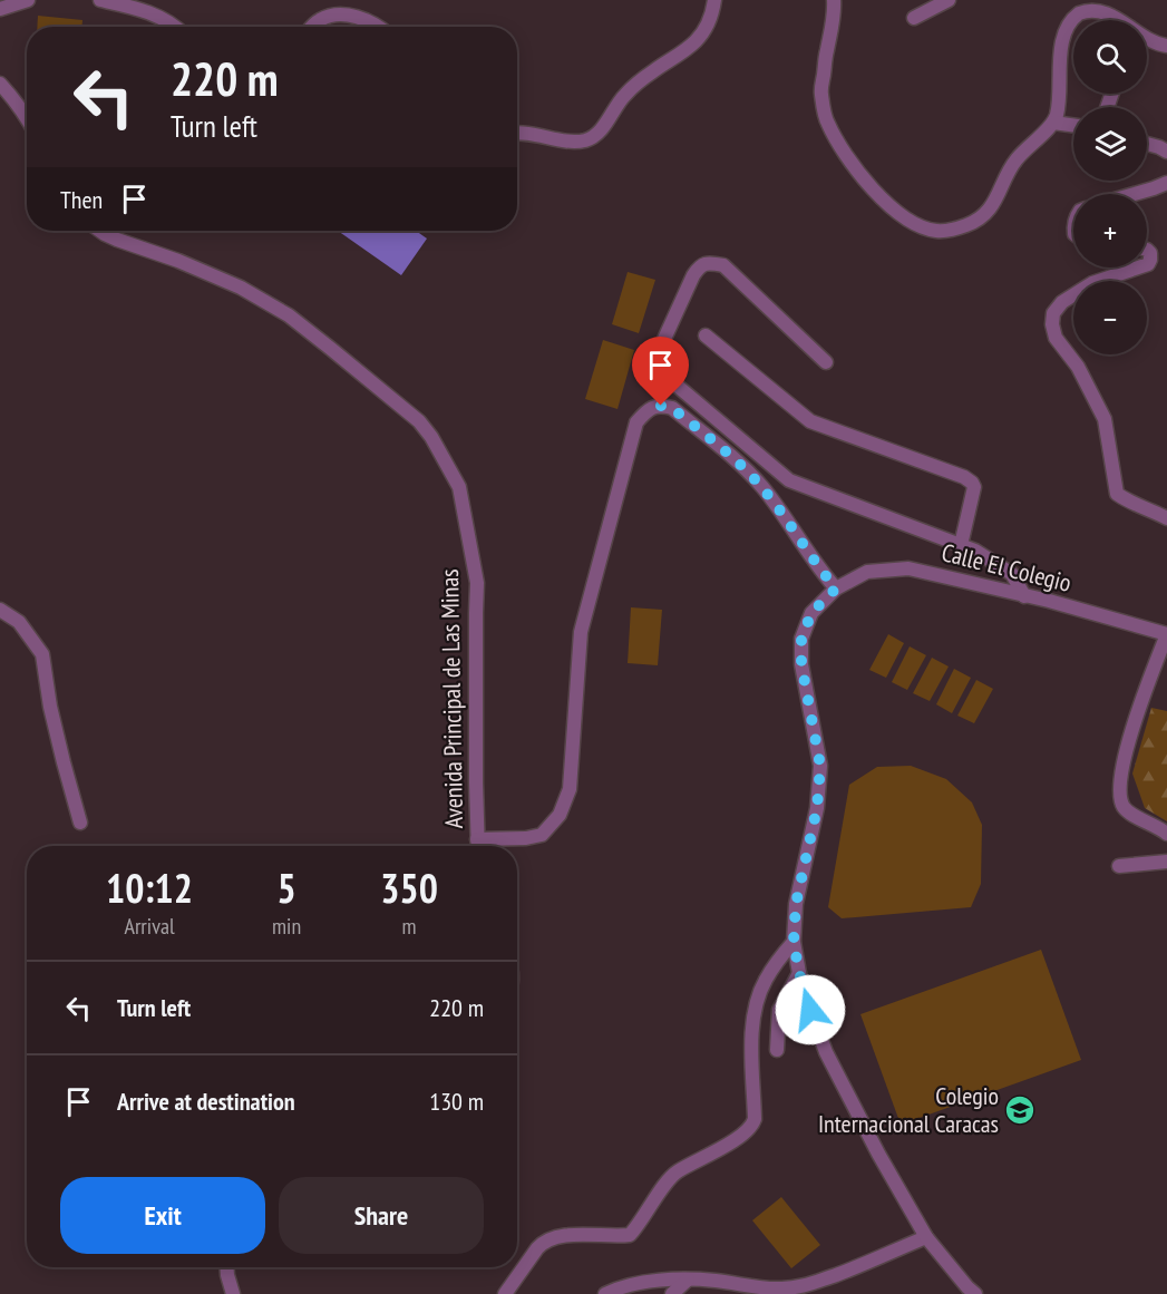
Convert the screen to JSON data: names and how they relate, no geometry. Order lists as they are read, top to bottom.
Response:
{
  "streets": {
    "street": ["Calle El Colegio", "Avenida Principal de Las Minas"]
  },
  "places": {
    "school or university": ["Colegio Internacional Caracas"]
  },
  "page": {
    "map_buttons": ["+", "−"],
    "turn": ["220 m", "Turn left"],
    "then": "Then",
    "eta": [
      "10:12",
      "Arrival",
      "5",
      "min",
      "350",
      "m"
    ],
    "list": [
      {
        "name": "Turn left",
        "value": "220 m"
      },
      {
        "name": "Arrive at destination",
        "value": "130 m"
      }
    ],
    "buttons": ["Exit", "Share"]
  }
}
